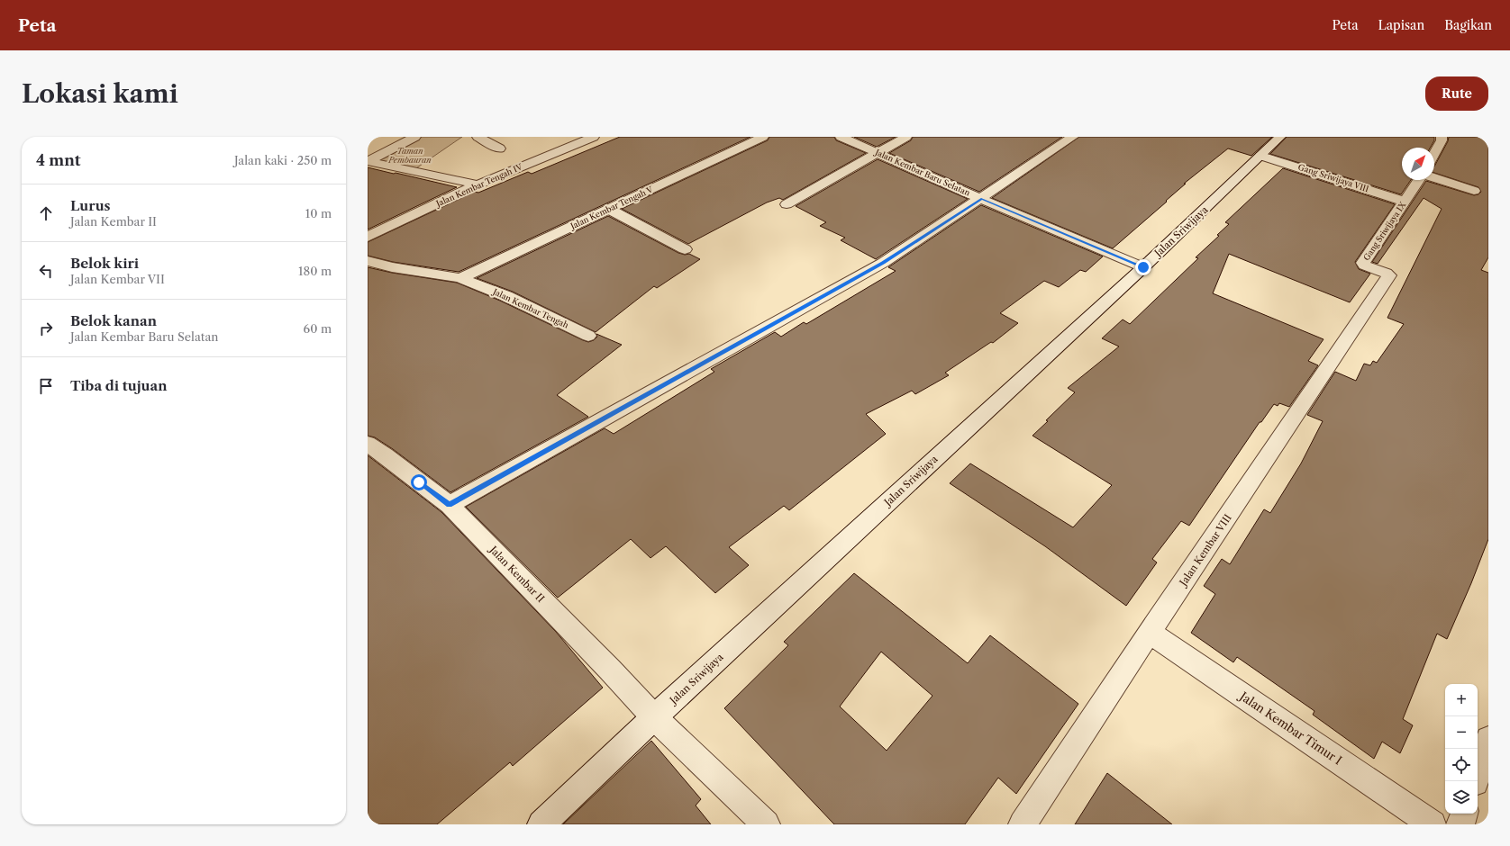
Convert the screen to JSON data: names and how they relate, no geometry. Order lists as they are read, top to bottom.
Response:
{
  "streets": {
    "street": [
      "Jalan Kembar Baru Selatan",
      "Gang Sriwijaya VIII",
      "Jalan Kembar Tengah IV",
      "Jalan Kembar Tengah V",
      "Jalan Sriwijaya",
      "Gang Sriwijaya IX",
      "Jalan Kembar Tengah",
      "Jalan Kembar VIII",
      "Jalan Kembar II",
      "Jalan Kembar Timur I"
    ]
  },
  "crossings": [
    ["Jalan Kembar Baru Selatan", "Jalan Sriwijaya"],
    ["Gang Sriwijaya VIII", "Jalan Sriwijaya"],
    ["Gang Sriwijaya VIII", "Gang Sriwijaya IX"],
    ["Jalan Kembar Tengah V", "Jalan Kembar Tengah"],
    ["Jalan Sriwijaya", "Jalan Kembar II"],
    ["Gang Sriwijaya IX", "Jalan Kembar VIII"],
    ["Jalan Kembar VIII", "Jalan Kembar Timur I"]
  ],
  "parks": ["Taman Pembauran"],
  "north": "top right",
  "page": {
    "header": "Peta",
    "nav": ["Peta", "Lapisan", "Bagikan"],
    "buttons": "Rute",
    "title": "Lokasi kami",
    "heading": ["4 mnt", "Jalan kaki · 250 m"],
    "list": [
      ["Lurus", "Jalan Kembar II", "10 m"],
      ["Belok kiri", "Jalan Kembar VII", "180 m"],
      ["Belok kanan", "Jalan Kembar Baru Selatan", "60 m"],
      "Tiba di tujuan"
    ],
    "map_buttons": ["+", "−"]
  }
}
